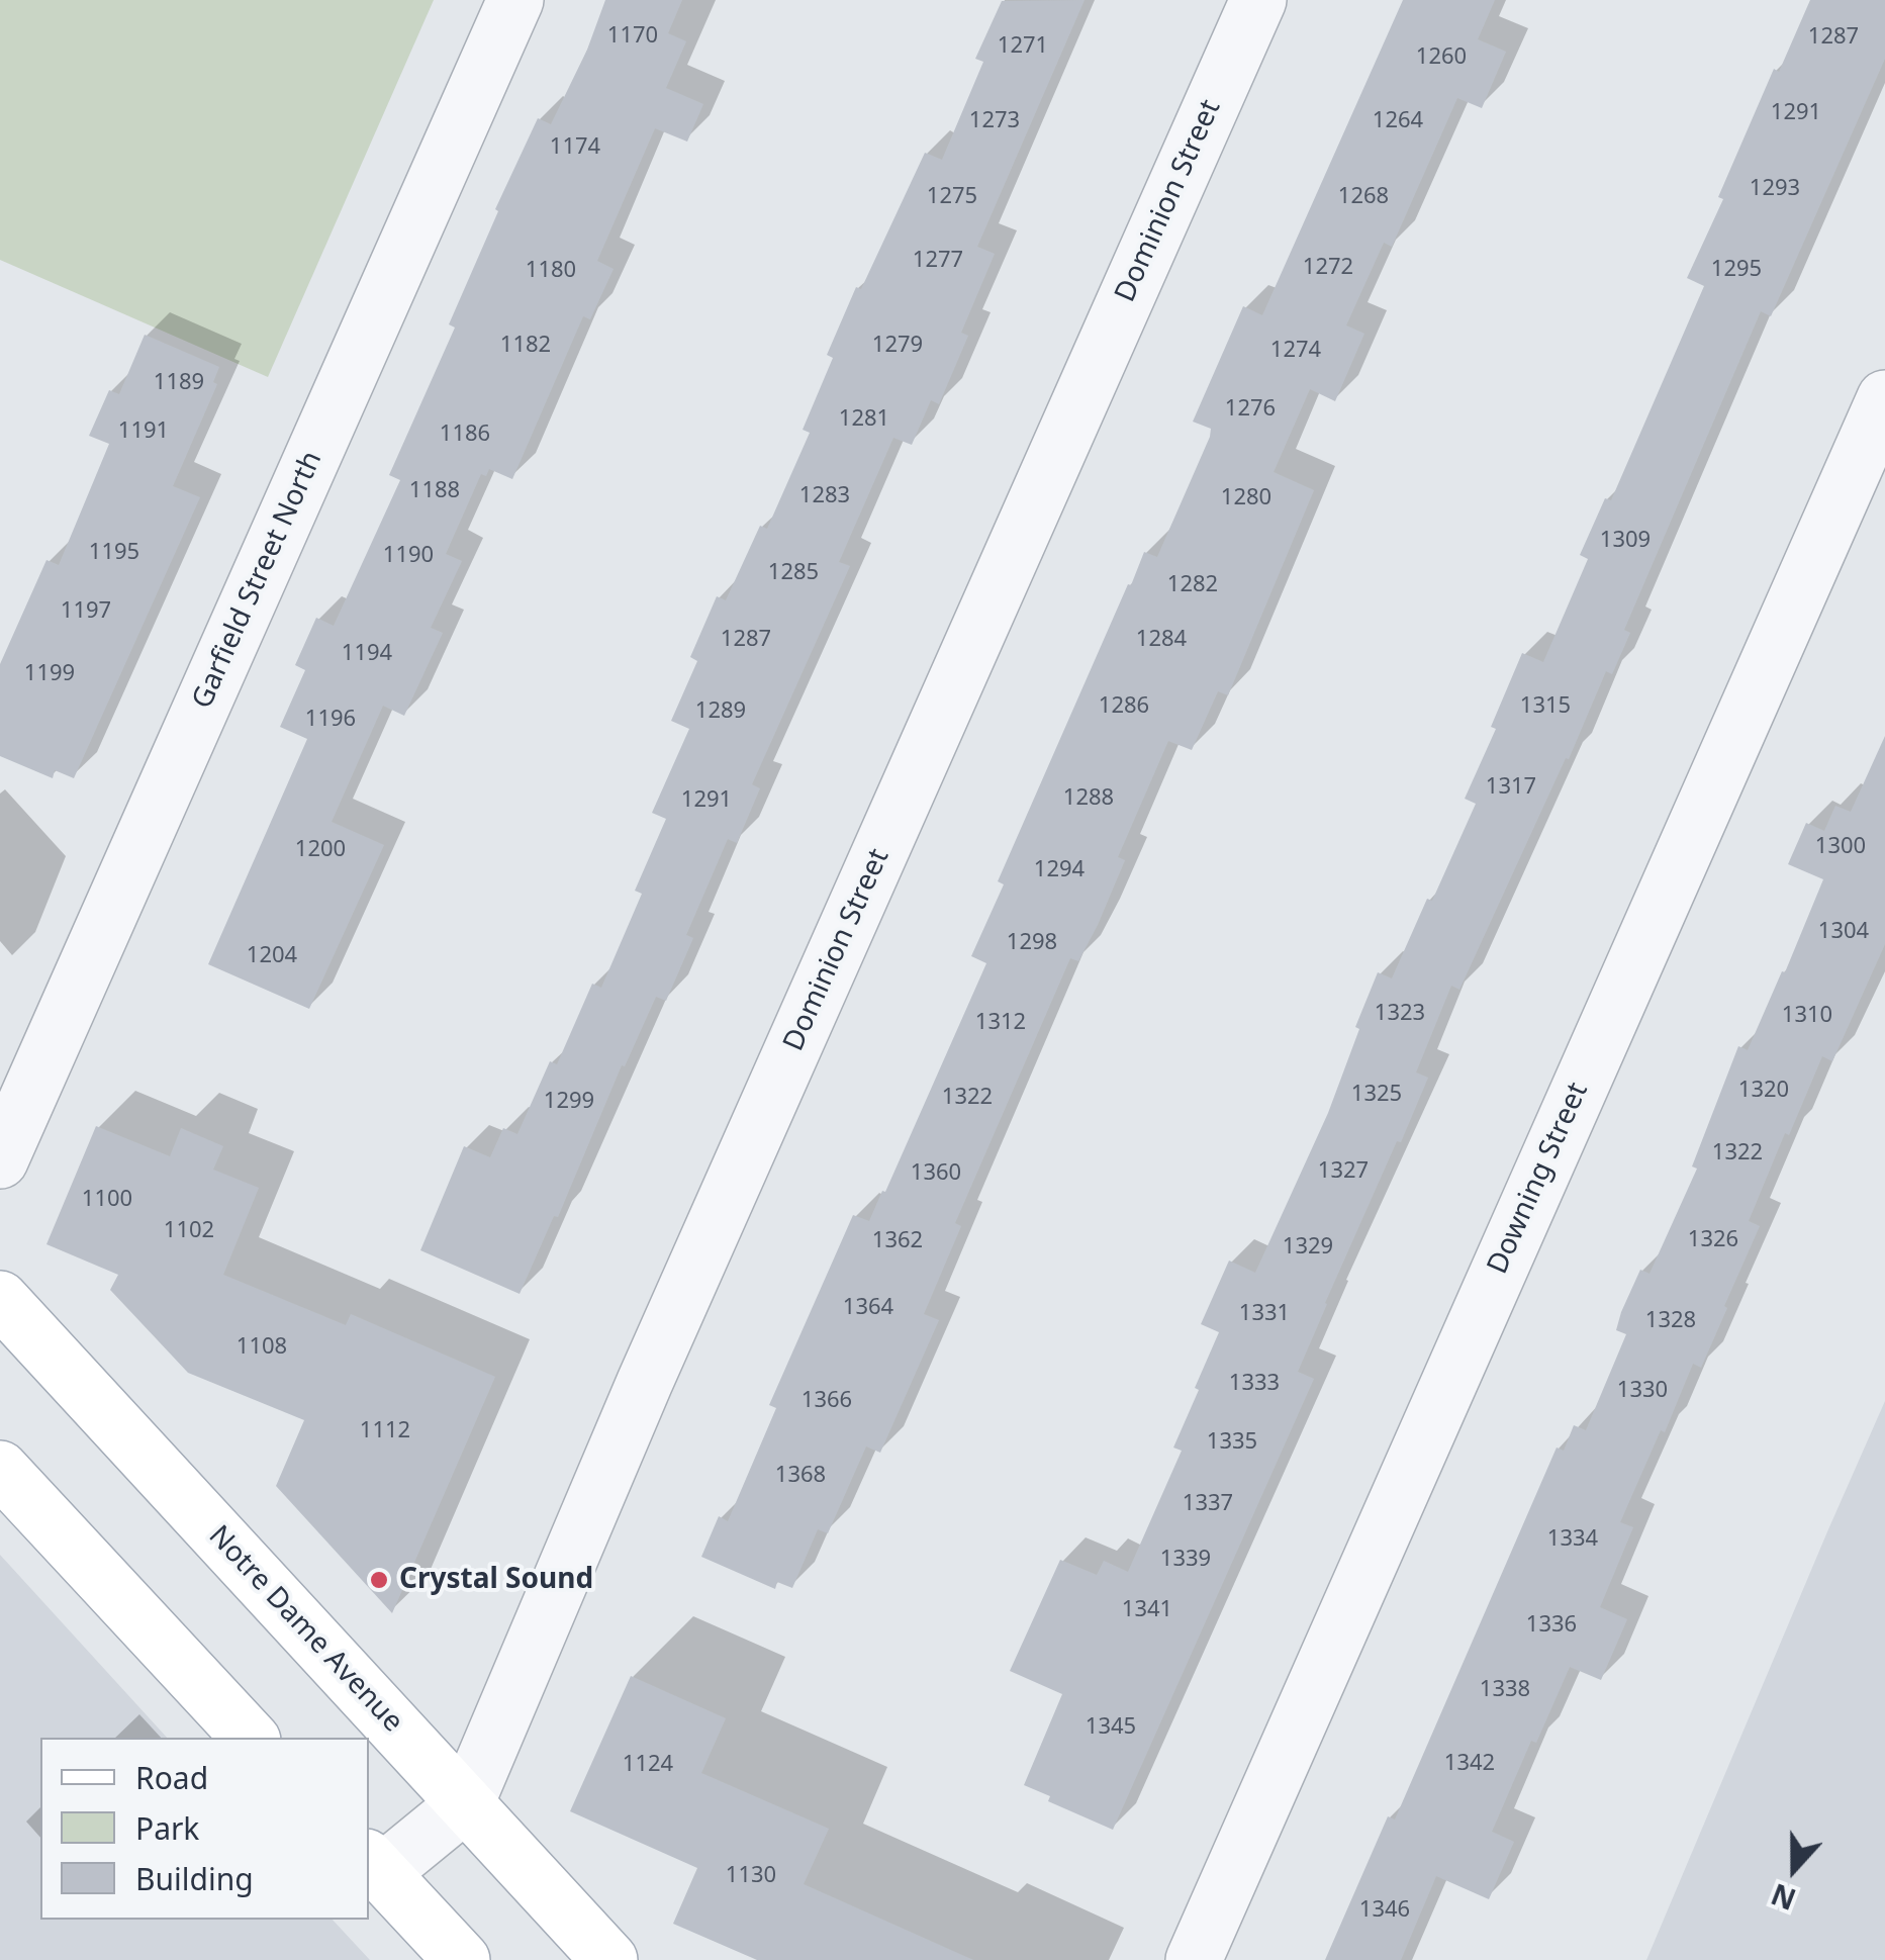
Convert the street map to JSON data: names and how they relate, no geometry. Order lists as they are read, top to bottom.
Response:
{
  "streets": {
    "main road": ["Notre Dame Avenue"],
    "street": ["Dominion Street", "Garfield Street North", "Downing Street"]
  },
  "crossings": [
    ["Dominion Street", "Notre Dame Avenue"]
  ],
  "places": ["Crystal Sound"],
  "house_numbers": [
    "1170",
    "1287",
    "1271",
    "1260",
    "1291",
    "1273",
    "1264",
    "1174",
    "1293",
    "1275",
    "1268",
    "1277",
    "1272",
    "1295",
    "1180",
    "1182",
    "1279",
    "1274",
    "1189",
    "1276",
    "1281",
    "1191",
    "1186",
    "1188",
    "1283",
    "1280",
    "1309",
    "1195",
    "1190",
    "1285",
    "1282",
    "1197",
    "1287",
    "1284",
    "1194",
    "1199",
    "1286",
    "1315",
    "1289",
    "1196",
    "1317",
    "1288",
    "1291",
    "1300",
    "1200",
    "1294",
    "1304",
    "1298",
    "1204",
    "1323",
    "1310",
    "1312",
    "1320",
    "1325",
    "1322",
    "1299",
    "1322",
    "1327",
    "1360",
    "1100",
    "1102",
    "1326",
    "1362",
    "1329",
    "1364",
    "1331",
    "1328",
    "1108",
    "1333",
    "1330",
    "1366",
    "1112",
    "1335",
    "1368",
    "1337",
    "1334",
    "1339",
    "1341",
    "1336",
    "1338",
    "1345",
    "1342",
    "1124",
    "1130",
    "1346"
  ],
  "legend": ["Road", "Park", "Building"],
  "north": "bottom"
}
